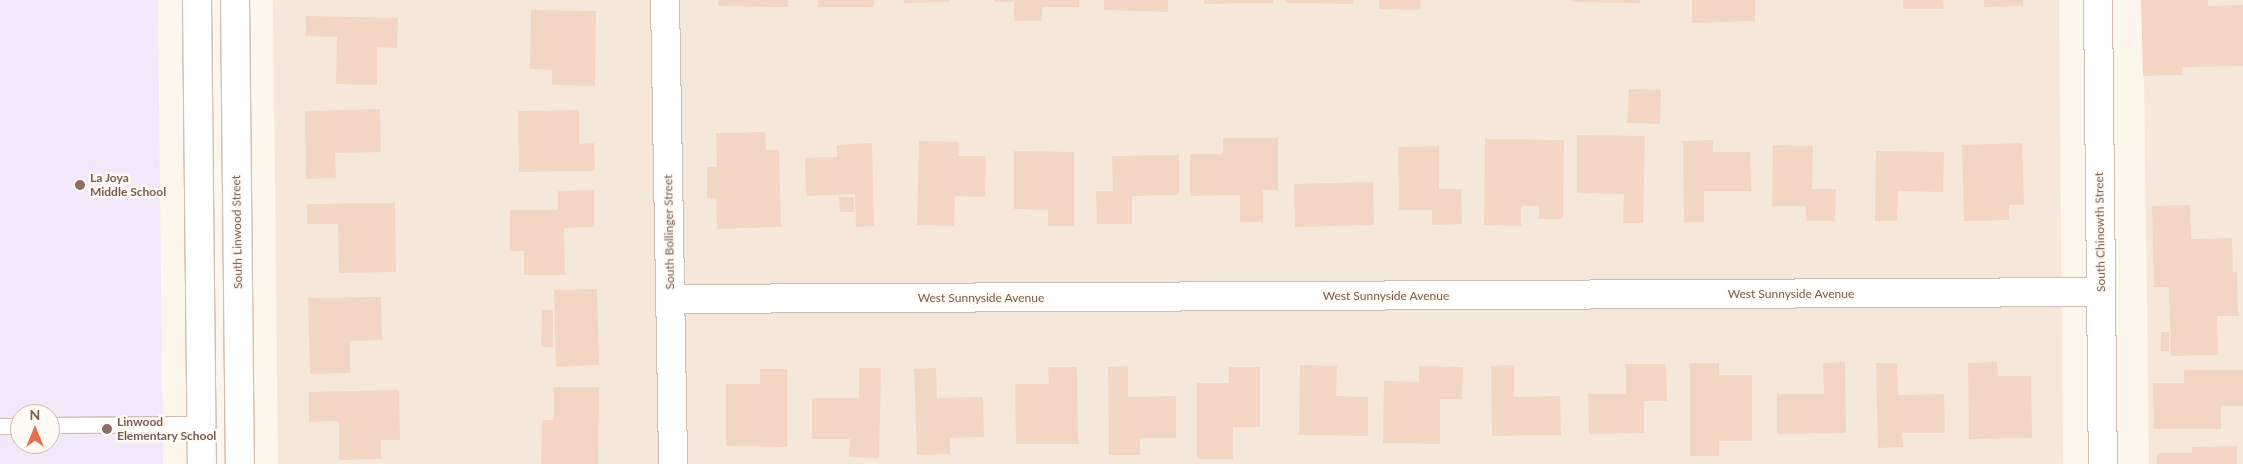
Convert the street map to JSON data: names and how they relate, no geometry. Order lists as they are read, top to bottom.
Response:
{
  "streets": {
    "street": [
      "South Linwood Street",
      "South Bollinger Street",
      "South Chinowth Street",
      "West Sunnyside Avenue"
    ]
  },
  "crossings": [
    ["South Bollinger Street", "West Sunnyside Avenue"],
    ["South Chinowth Street", "West Sunnyside Avenue"]
  ],
  "places": ["La Joya Middle School", "Linwood Elementary School"],
  "north": "top"
}
